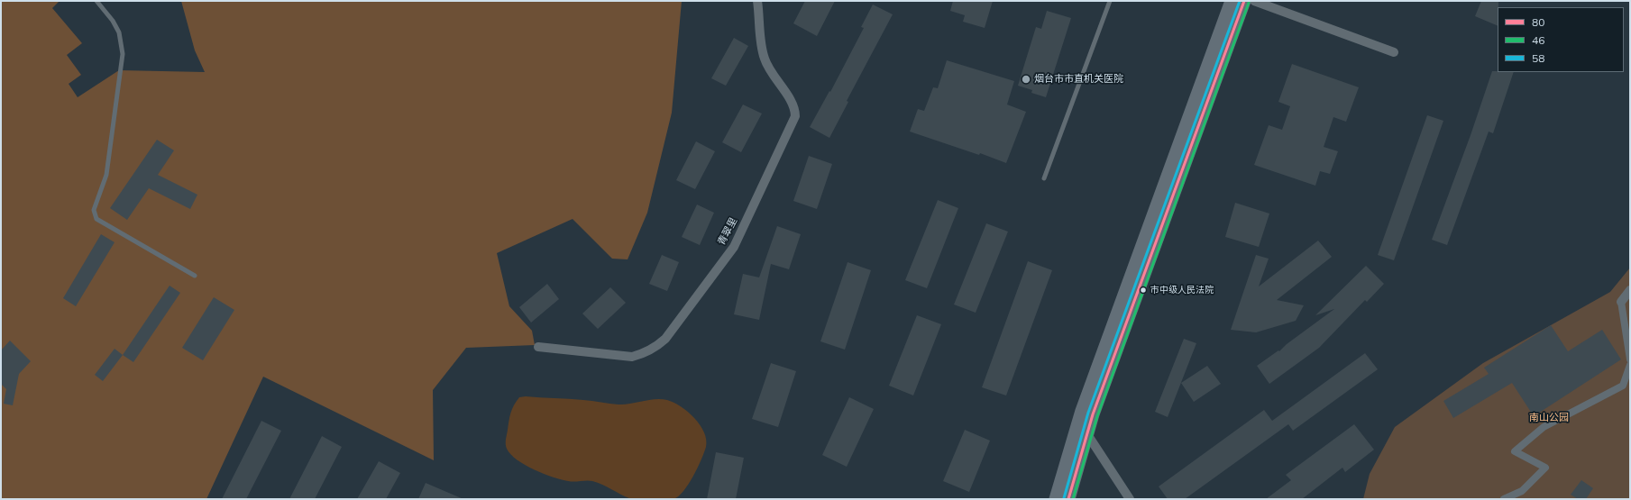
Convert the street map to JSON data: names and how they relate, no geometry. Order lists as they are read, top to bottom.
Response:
{
  "streets": {
    "street": ["青翠里"]
  },
  "parks": ["南山公园"],
  "places": ["烟台市市直机关医院", "市中级人民法院"],
  "lines": ["transit line 80", "transit line 58", "transit line 46"],
  "legend": ["80", "46", "58"]
}
